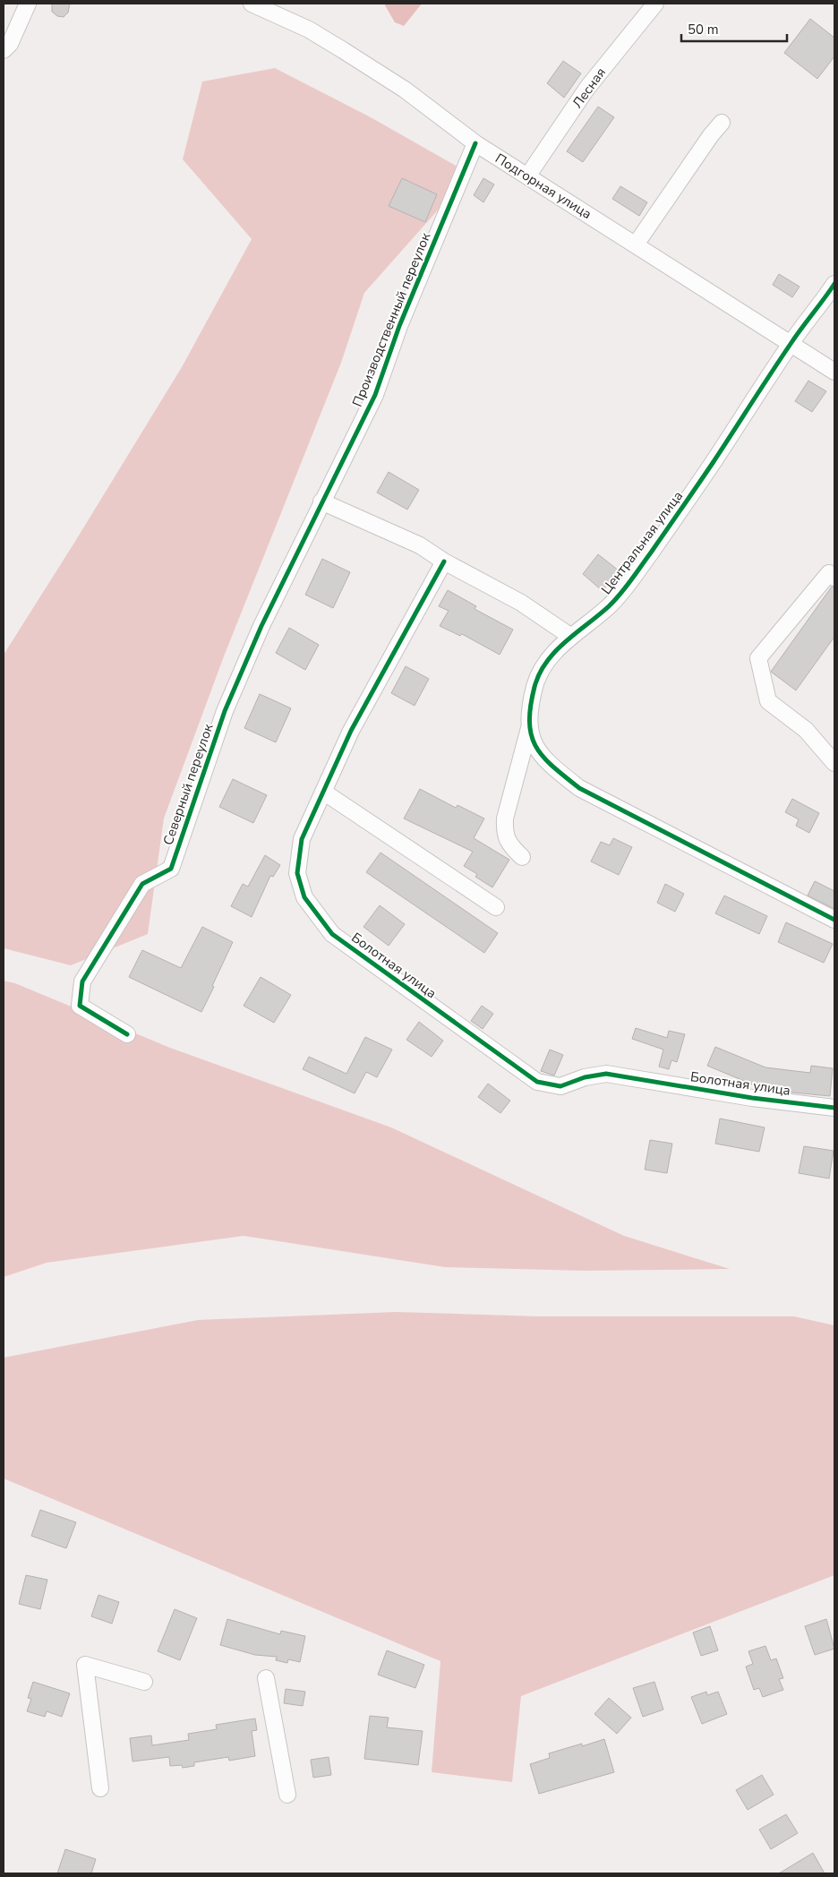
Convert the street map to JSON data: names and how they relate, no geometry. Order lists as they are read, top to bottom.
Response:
{
  "streets": {
    "street": [
      "Лесная",
      "Подгорная улица",
      "Производственный переулок",
      "Центральная улица",
      "Северный переулок",
      "Болотная улица"
    ]
  },
  "crossings": [
    ["Лесная", "Подгорная улица"],
    ["Подгорная улица", "Производственный переулок"],
    ["Подгорная улица", "Центральная улица"],
    ["Производственный переулок", "Северный переулок"]
  ],
  "scale_bar": "50 m"
}
